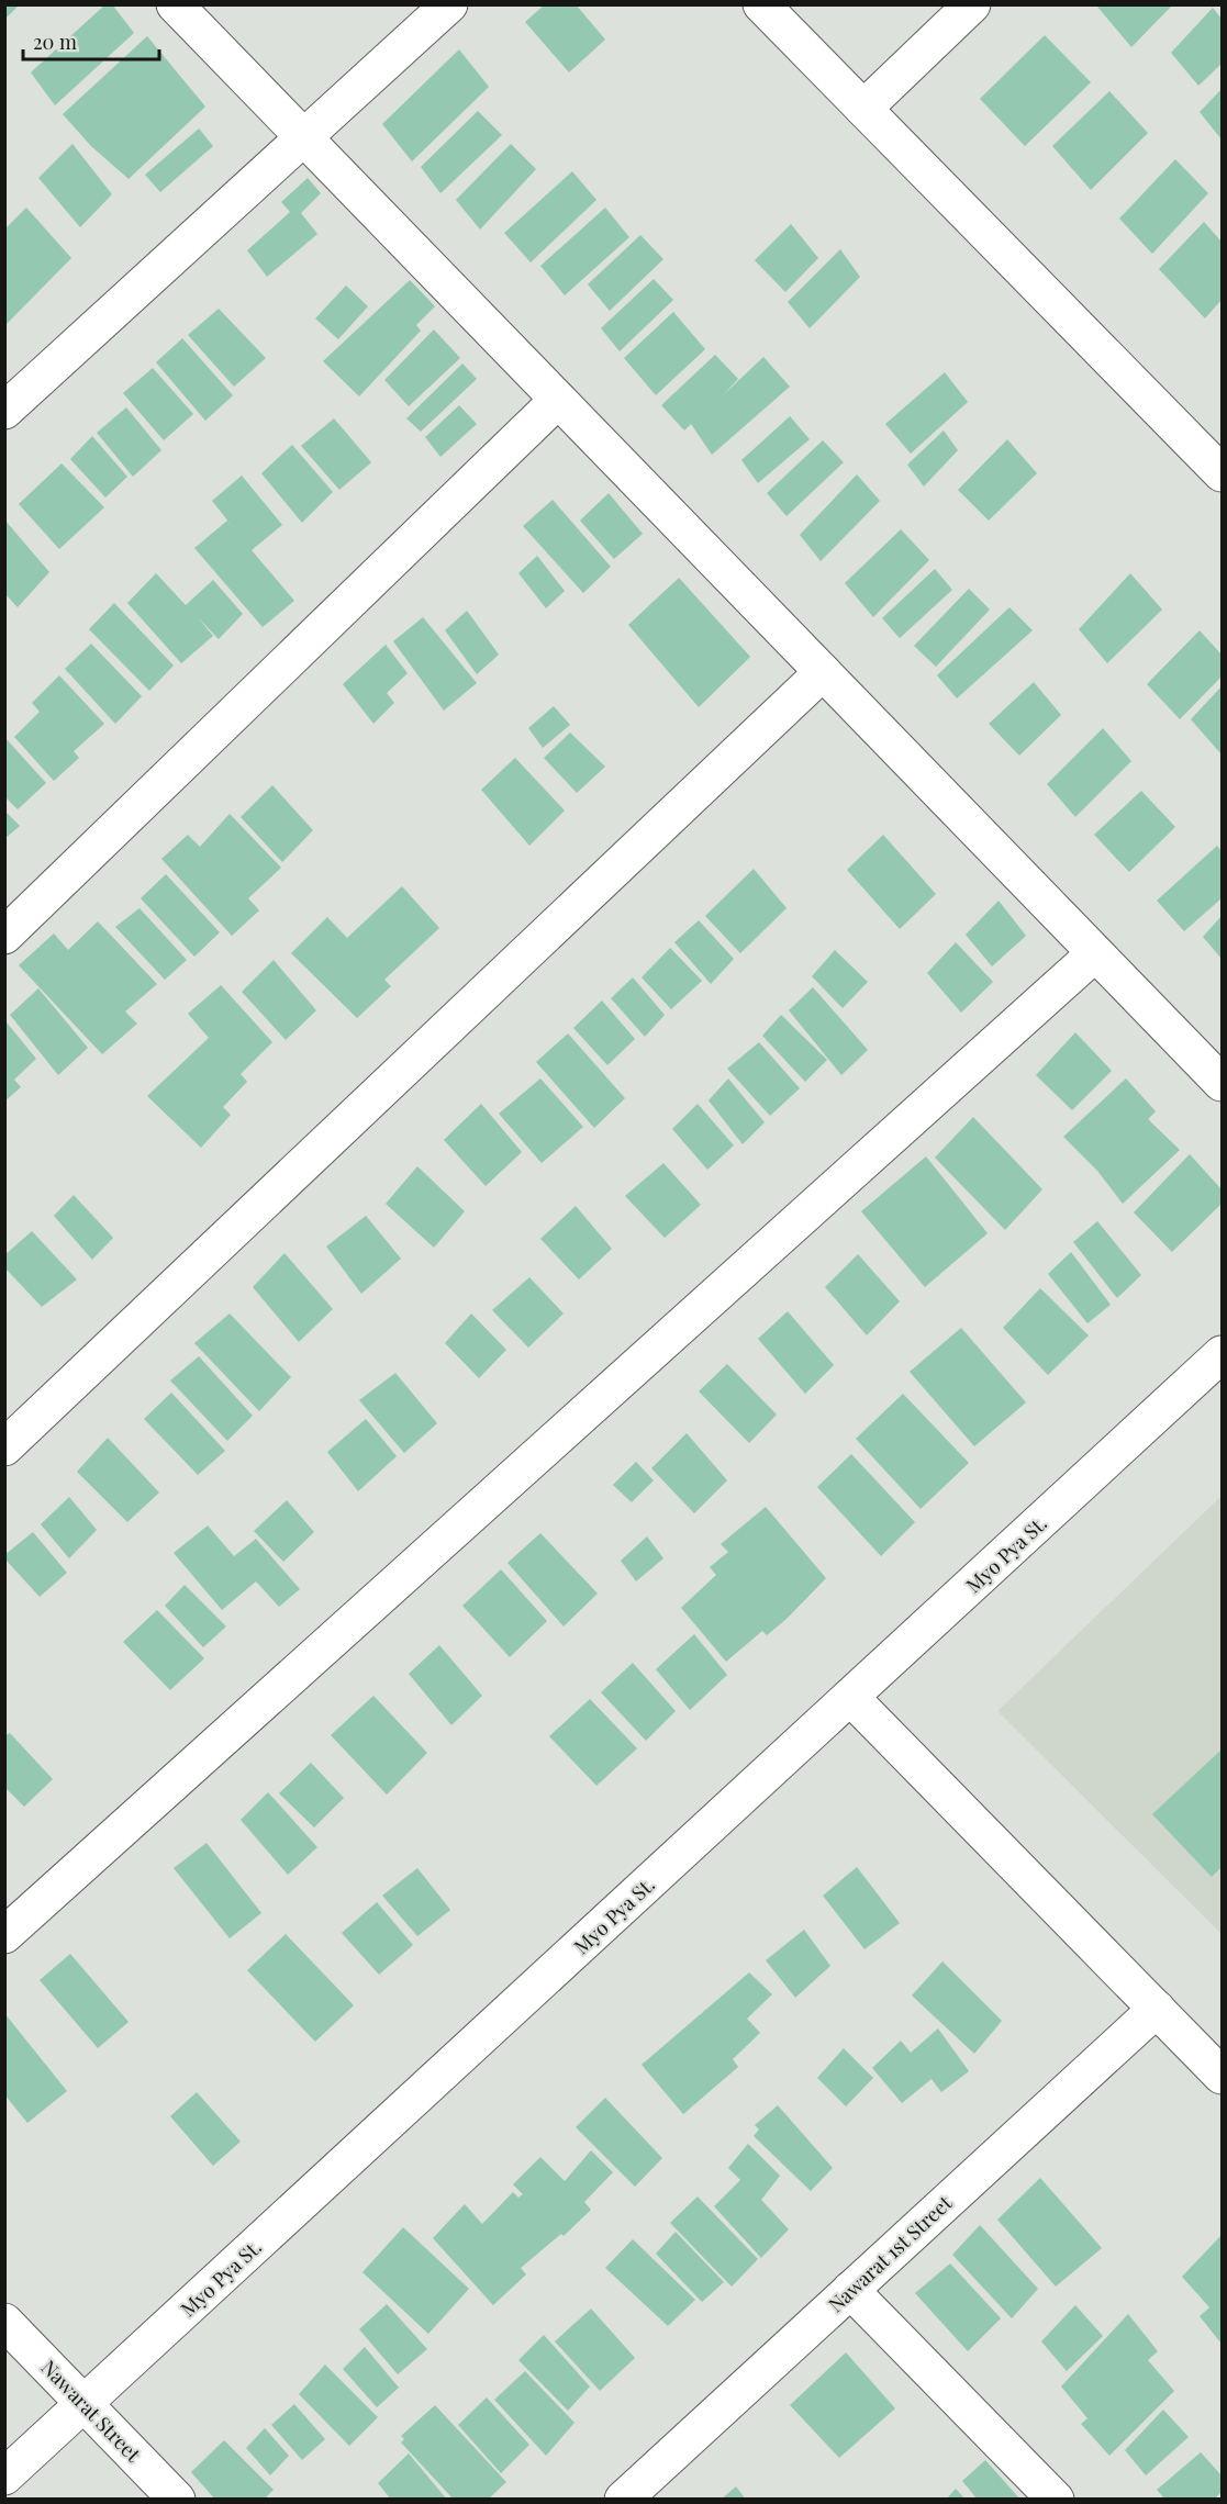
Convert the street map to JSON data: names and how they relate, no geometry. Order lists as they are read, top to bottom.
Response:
{
  "streets": {
    "street": ["Myo Pya St.", "Nawarat 1st Street", "Nawarat Street"]
  },
  "crossings": [
    ["Myo Pya St.", "Nawarat Street"]
  ],
  "scale_bar": "20 m"
}
